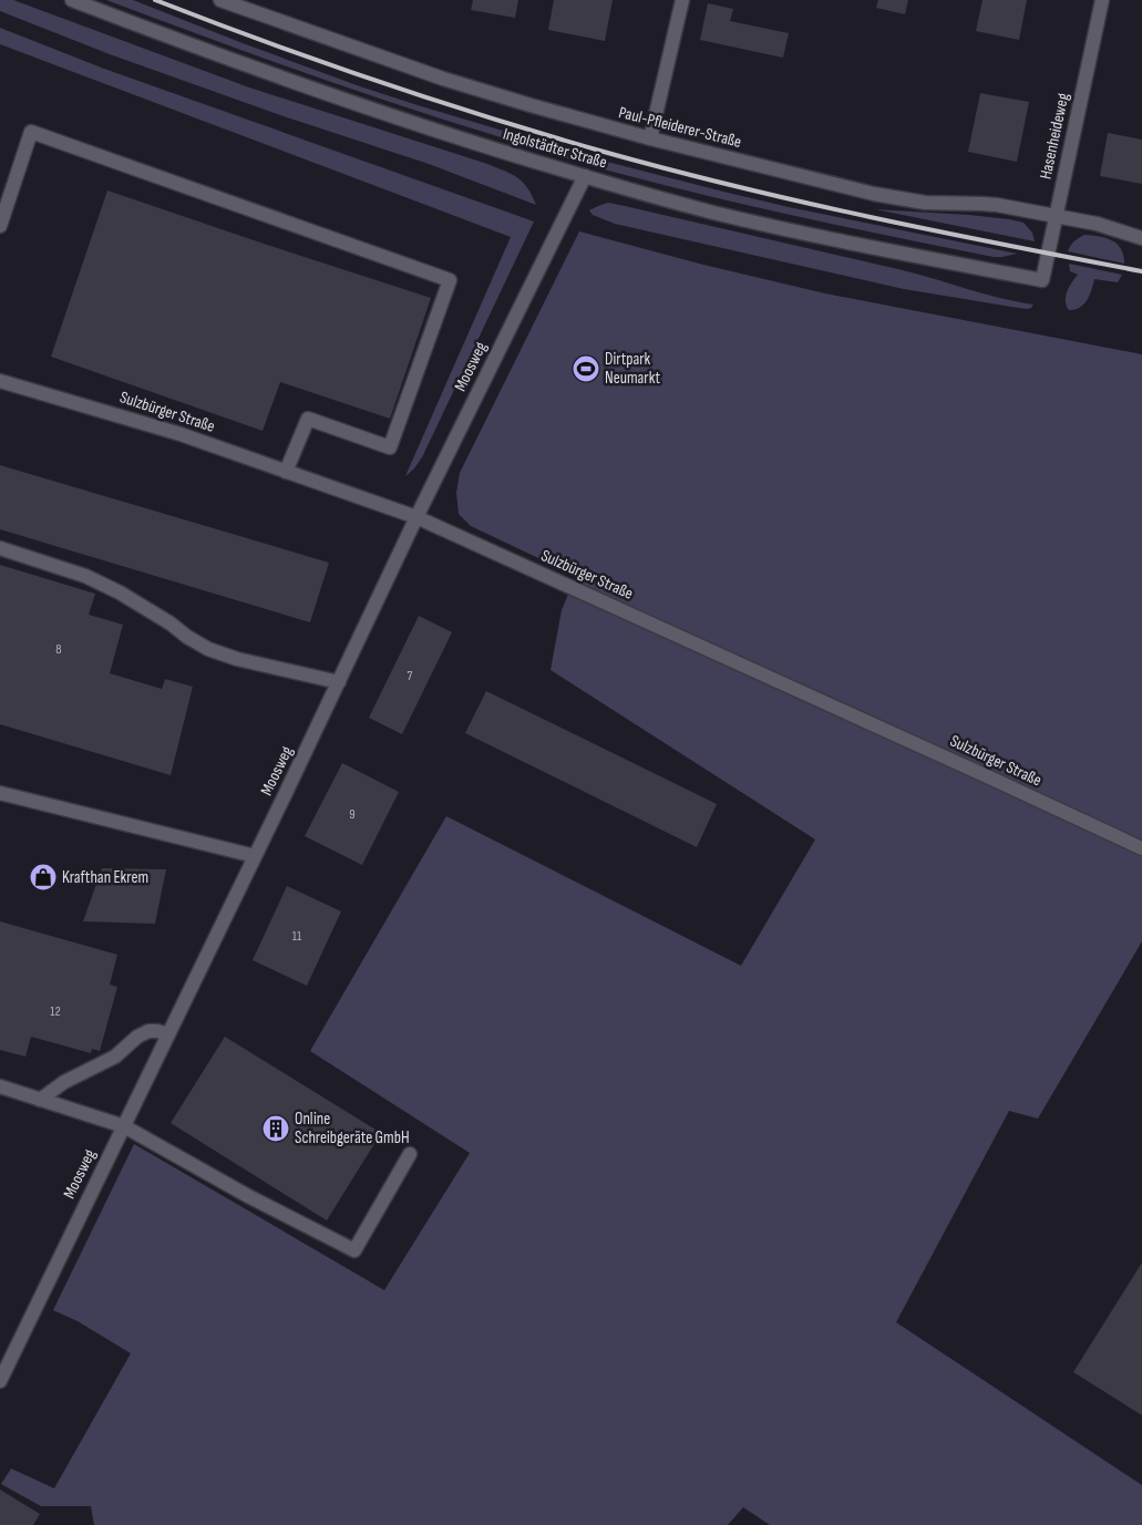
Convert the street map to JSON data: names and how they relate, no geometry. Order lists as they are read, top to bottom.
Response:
{
  "streets": {
    "street": [
      "Paul-Pfleiderer-Straße",
      "Hasenheideweg",
      "Ingolstädter Straße",
      "Moosweg",
      "Sulzbürger Straße"
    ]
  },
  "crossings": [
    ["Paul-Pfleiderer-Straße", "Hasenheideweg"],
    ["Hasenheideweg", "Ingolstädter Straße"],
    ["Ingolstädter Straße", "Moosweg"],
    ["Moosweg", "Sulzbürger Straße"]
  ],
  "places": {
    "sports": ["Dirtpark Neumarkt"],
    "shop": ["Krafthan Ekrem"],
    "building": ["Online Schreibgeräte GmbH"]
  },
  "house_numbers": [
    "8",
    "7",
    "9",
    "11",
    "12"
  ]
}
